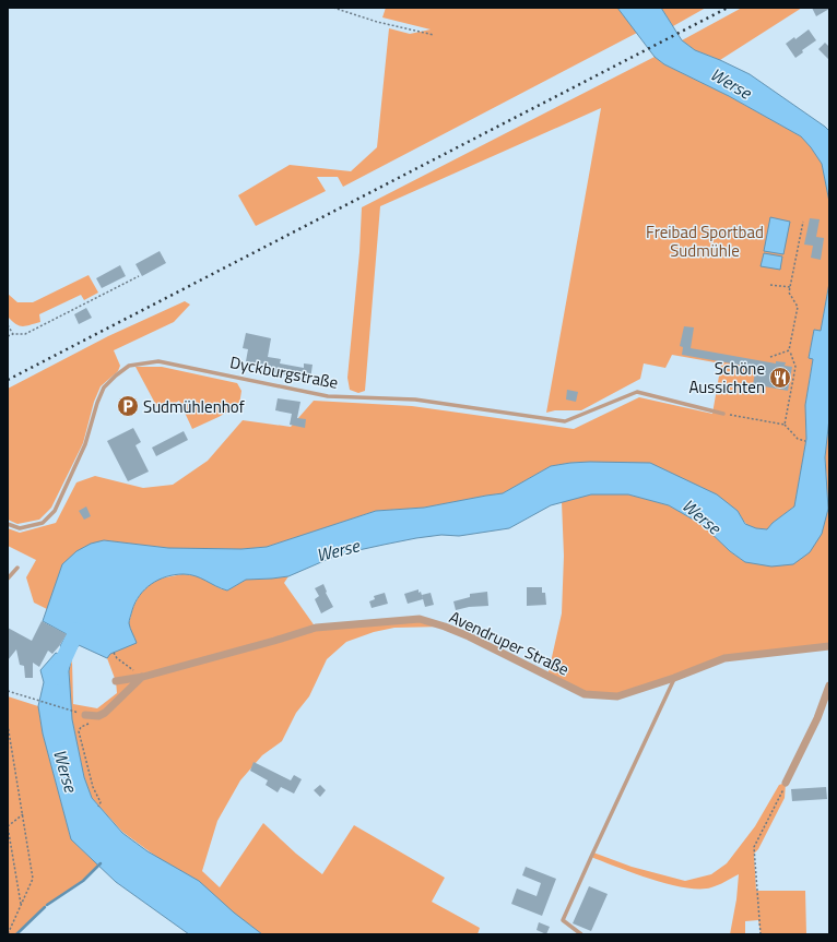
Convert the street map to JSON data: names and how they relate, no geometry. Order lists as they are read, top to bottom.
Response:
{
  "streets": {
    "street": ["Avendruper Straße"],
    "lane": ["Dyckburgstraße"]
  },
  "water": ["Werse"],
  "parks": ["Freibad Sportbad Sudmühle"],
  "places": {
    "restaurant": ["Schöne Aussichten"],
    "parking": ["Sudmühlenhof"]
  }
}
